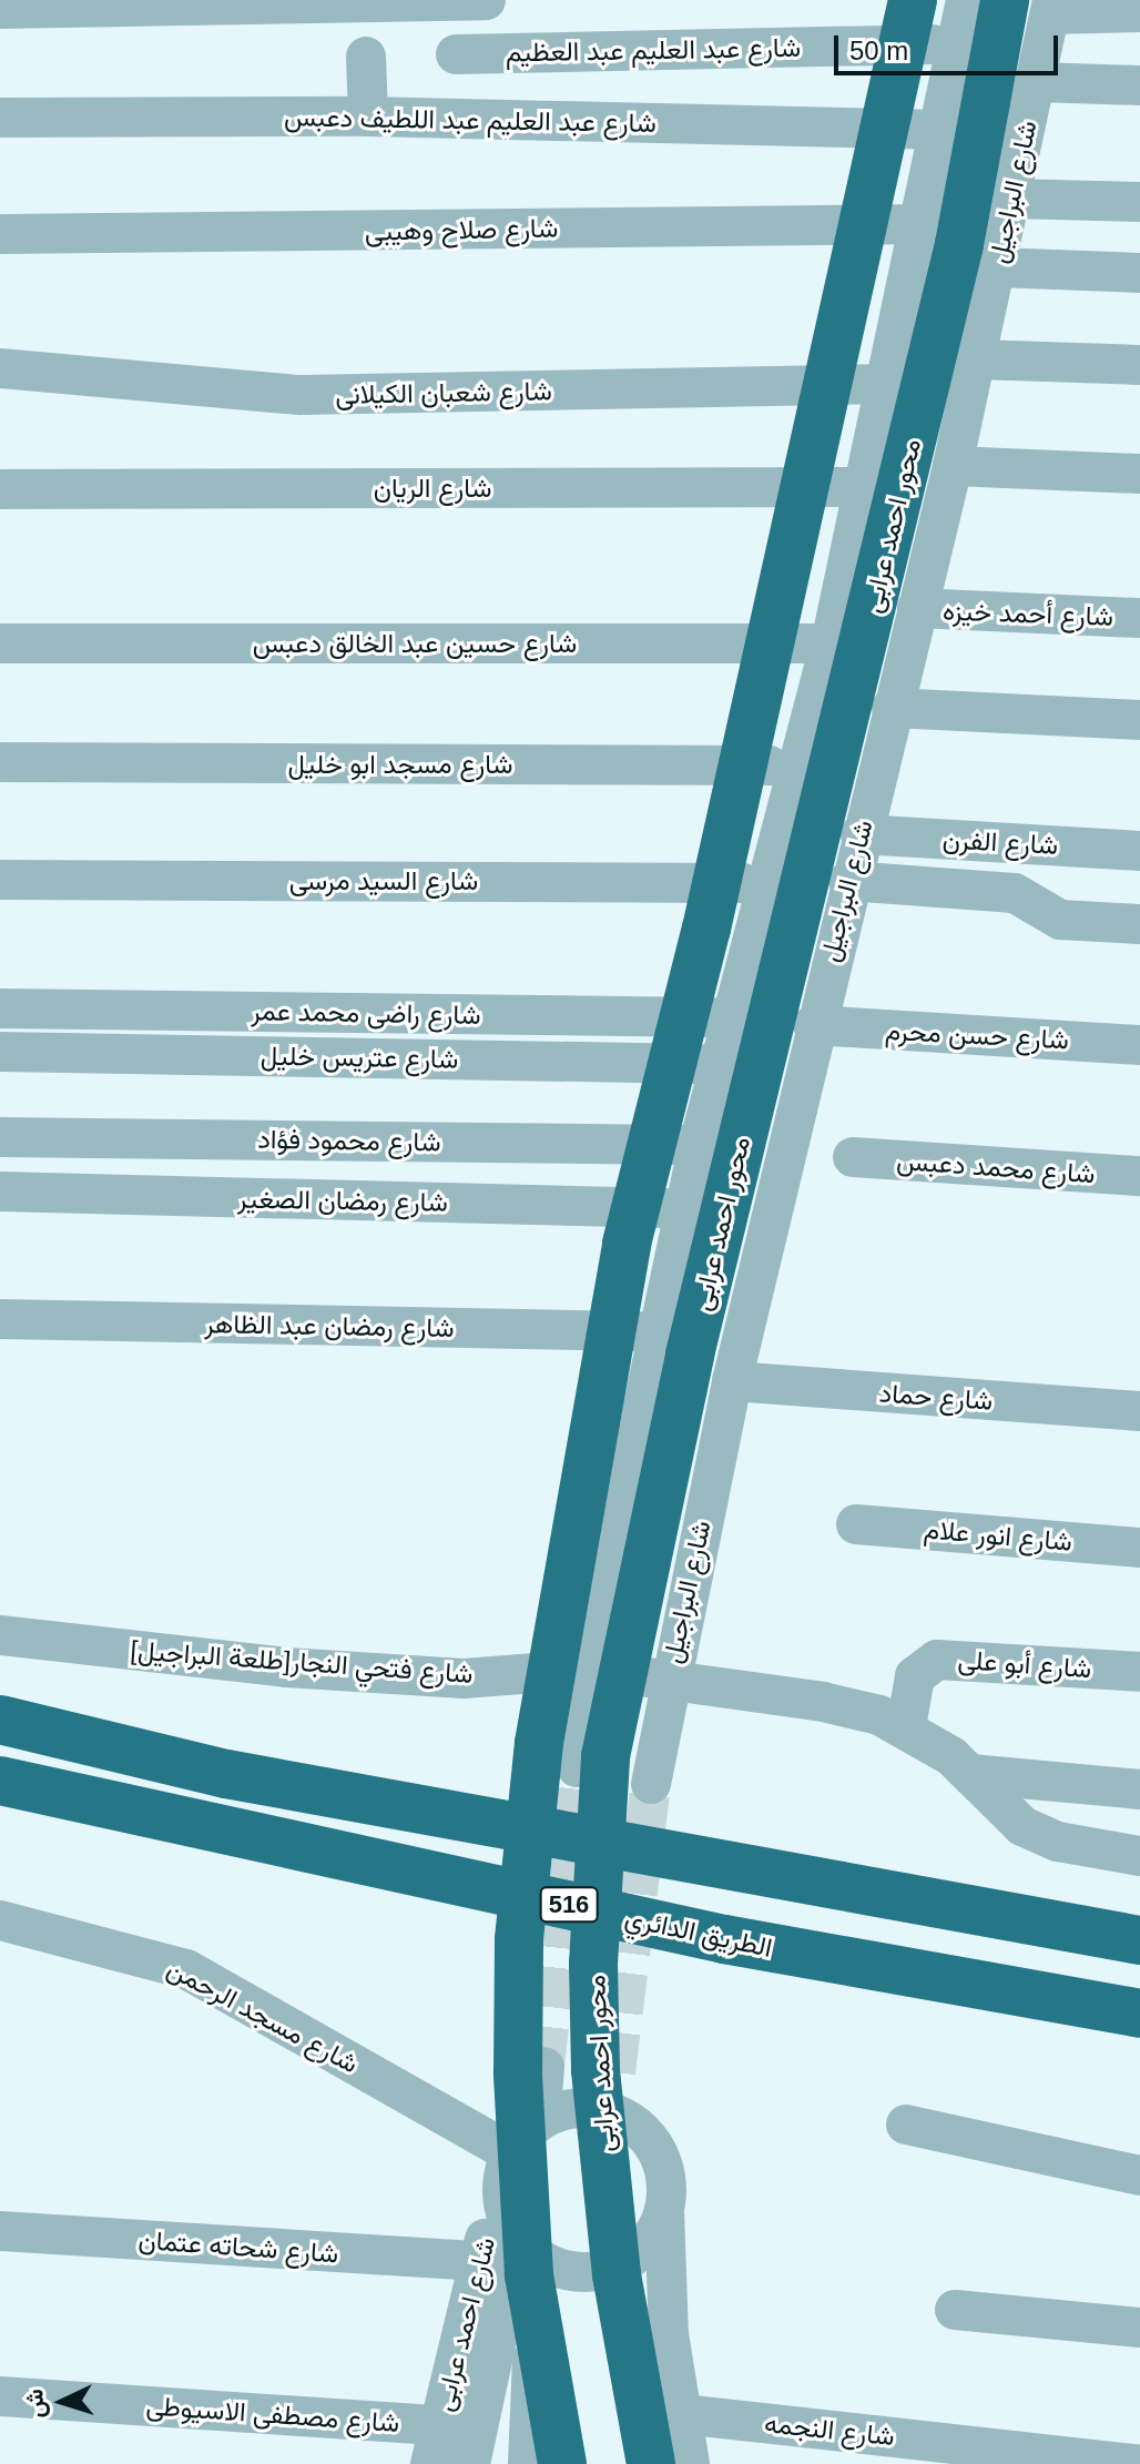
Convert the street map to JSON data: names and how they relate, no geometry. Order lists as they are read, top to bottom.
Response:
{
  "streets": {
    "highway": ["محور احمد عرابى", "516", "الطريق الدائري"],
    "street": [
      "شارع عبد العليم عبد العظيم",
      "شارع عبد العليم عبد اللطيف دعبس",
      "شارع البراجيل",
      "شارع صلاح وهيبى",
      "شارع شعبان الكيلانى",
      "شارع الريان",
      "شارع أحمد خيزه",
      "شارع حسين عبد الخالق دعبس",
      "شارع مسجد ابو خليل",
      "شارع الفرن",
      "شارع السيد مرسى",
      "شارع راضى محمد عمر",
      "شارع حسن محرم",
      "شارع عتريس خليل",
      "شارع محمود فؤاد",
      "شارع محمد دعبس",
      "شارع رمضان الصغير",
      "شارع رمضان عبد الظاهر",
      "شارع حماد",
      "شارع انور علام",
      "شارع فتحي النجار[طلعة البراجيل]",
      "شارع أبو على",
      "شارع مسجد الرحمن",
      "شارع شحاته عتمان",
      "شارع احمد عرابى",
      "شارع مصطفى الاسيوطى",
      "شارع النجمه"
    ]
  },
  "crossings": [
    ["شارع البراجيل", "شارع أحمد خيزه"],
    ["شارع البراجيل", "شارع الفرن"],
    ["شارع البراجيل", "شارع حسن محرم"],
    ["شارع البراجيل", "شارع حماد"],
    ["شارع البراجيل", "شارع فتحي النجار[طلعة البراجيل]"],
    ["شارع فتحي النجار[طلعة البراجيل]", "شارع أبو على"],
    ["شارع مسجد الرحمن", "شارع احمد عرابى"],
    ["شارع شحاته عتمان", "شارع احمد عرابى"],
    ["شارع احمد عرابى", "شارع مصطفى الاسيوطى"]
  ],
  "scale_bar": "50 m",
  "north": "left"
}
